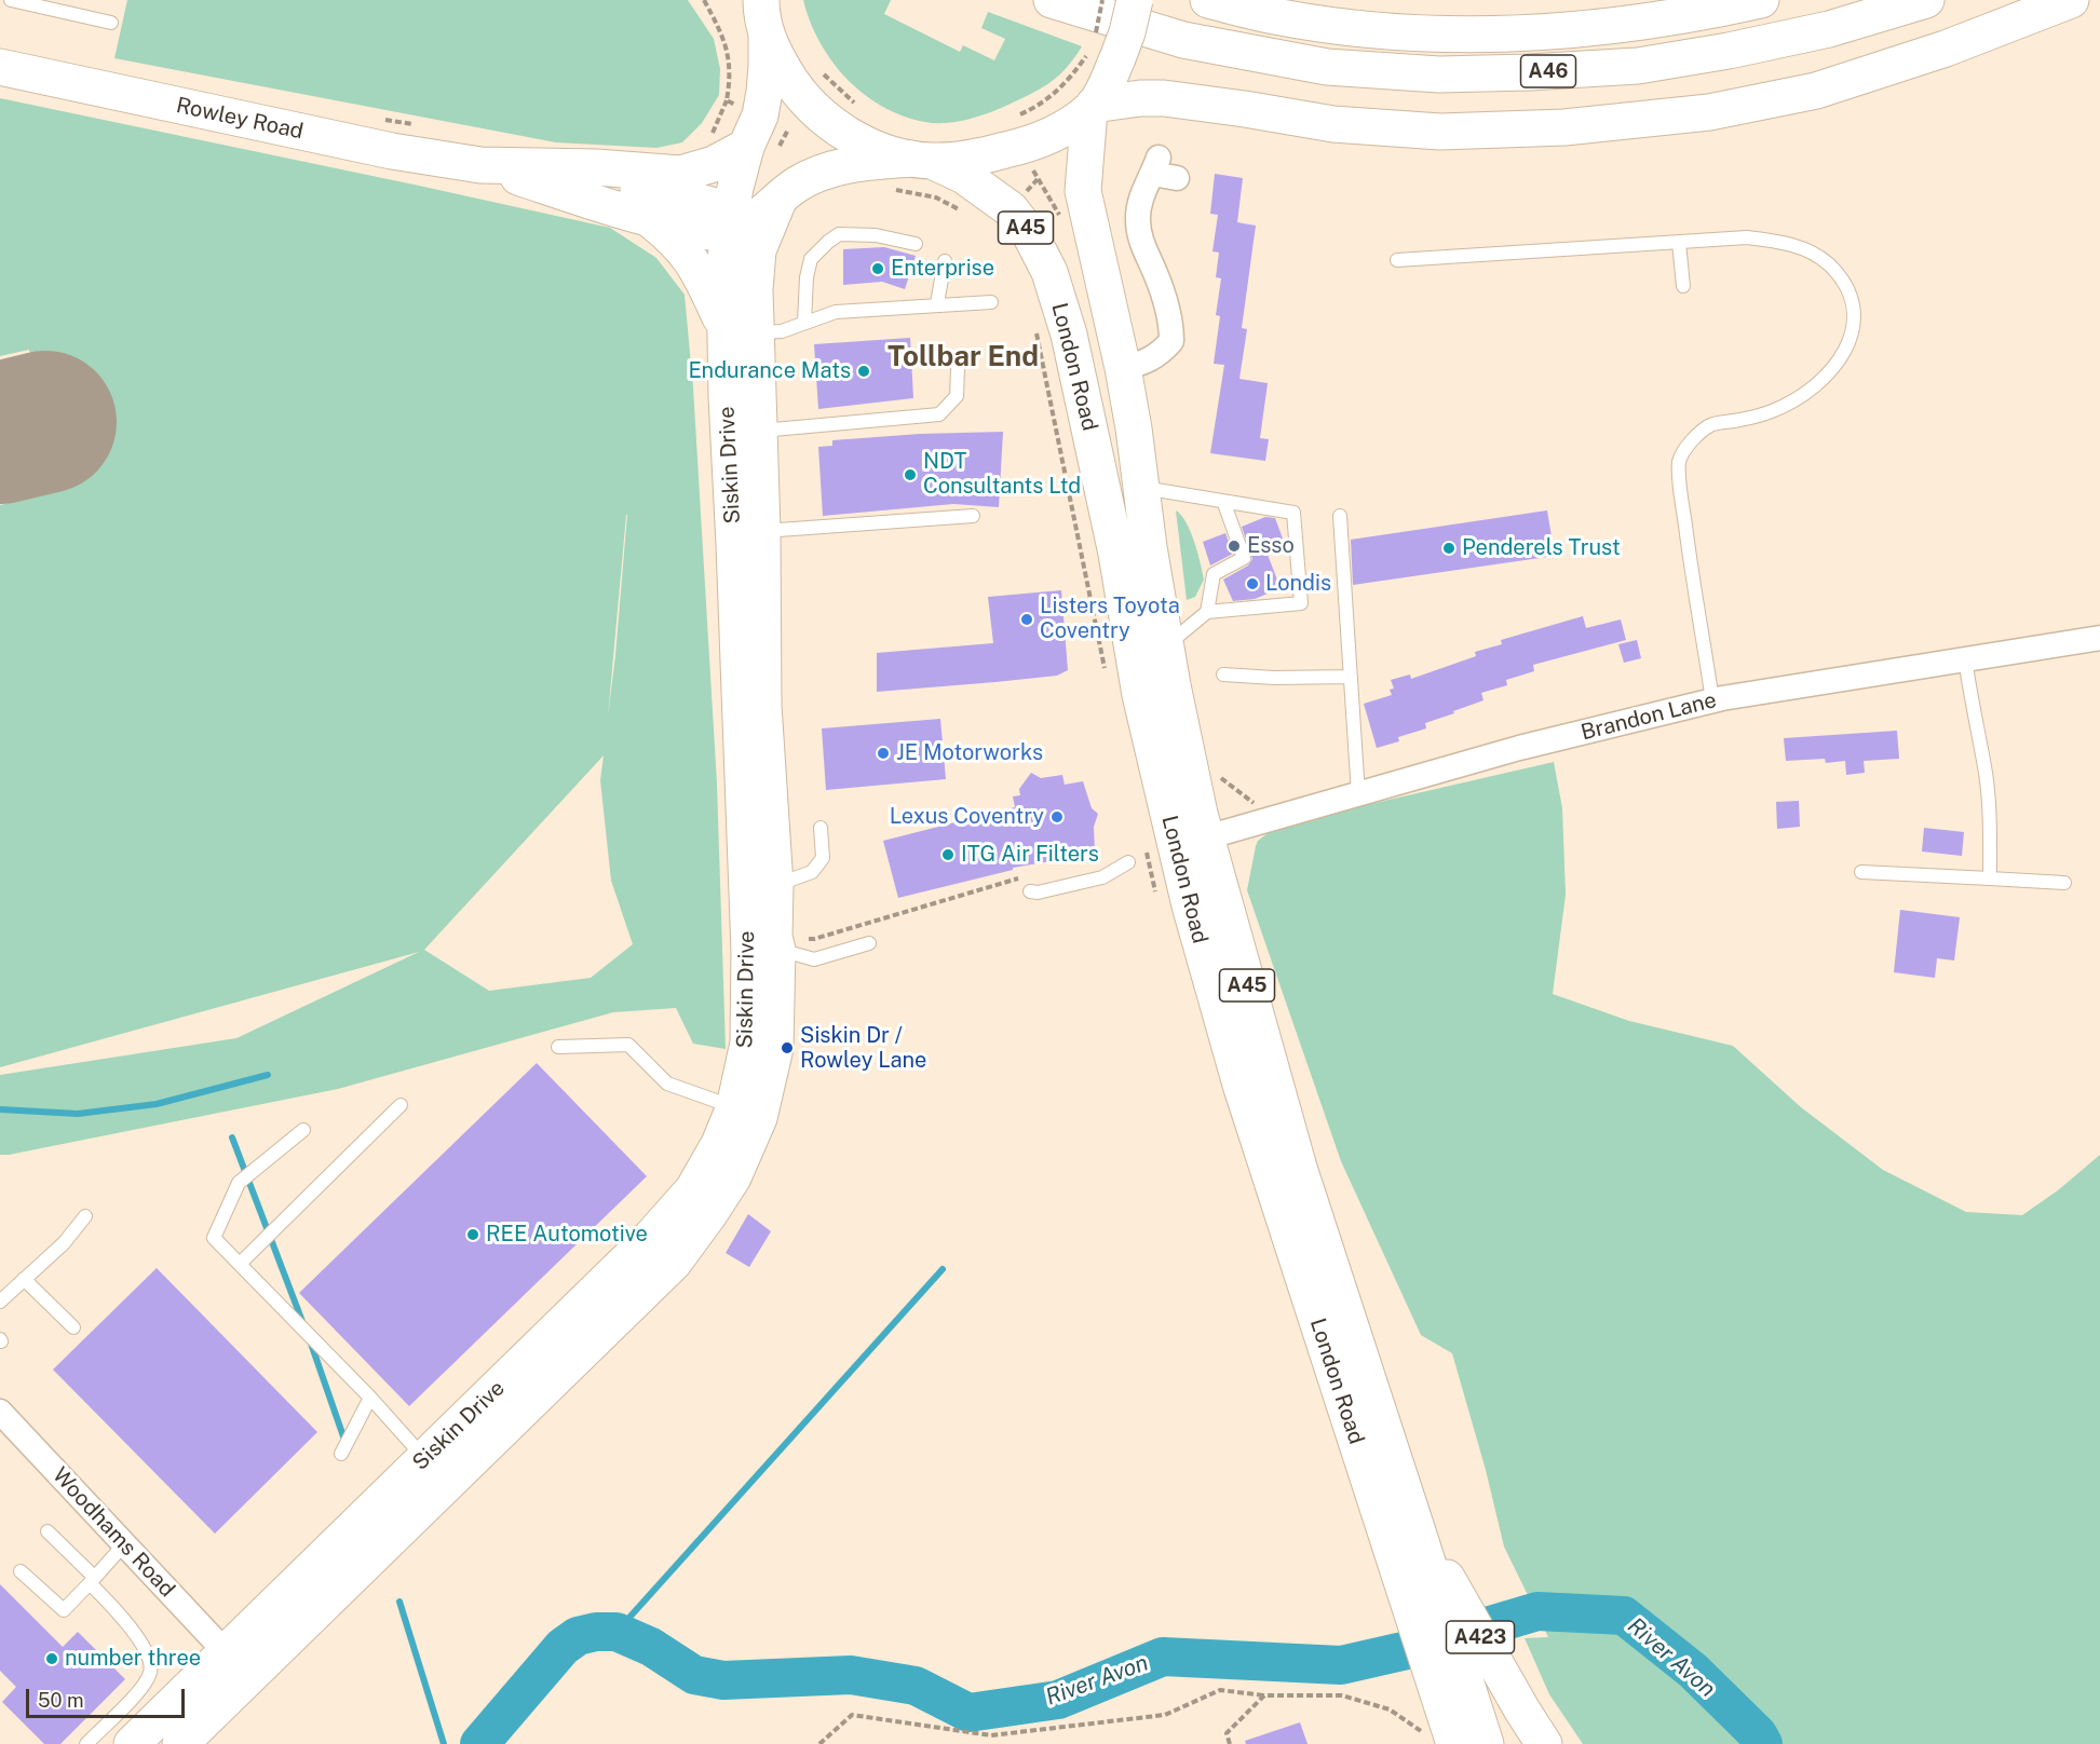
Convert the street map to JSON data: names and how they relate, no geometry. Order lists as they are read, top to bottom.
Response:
{
  "streets": {
    "main road": [
      "A46",
      "Rowley Road",
      "A45",
      "London Road",
      "Siskin Drive",
      "A423"
    ],
    "street": ["Brandon Lane", "Woodhams Road"]
  },
  "crossings": [
    ["London Road", "Siskin Drive"],
    ["London Road", "Brandon Lane"],
    ["London Road", "A423"],
    ["Siskin Drive", "Woodhams Road"]
  ],
  "districts": ["Tollbar End"],
  "water": ["River Avon"],
  "places": [
    "Enterprise",
    "Endurance Mats",
    "NDT Consultants Ltd",
    "Esso",
    "Penderels Trust",
    "Londis",
    "Listers Toyota Coventry",
    "JE Motorworks",
    "Lexus Coventry",
    "ITG Air Filters",
    "Siskin Dr / Rowley Lane",
    "REE Automotive",
    "number three"
  ],
  "scale_bar": "50 m"
}
